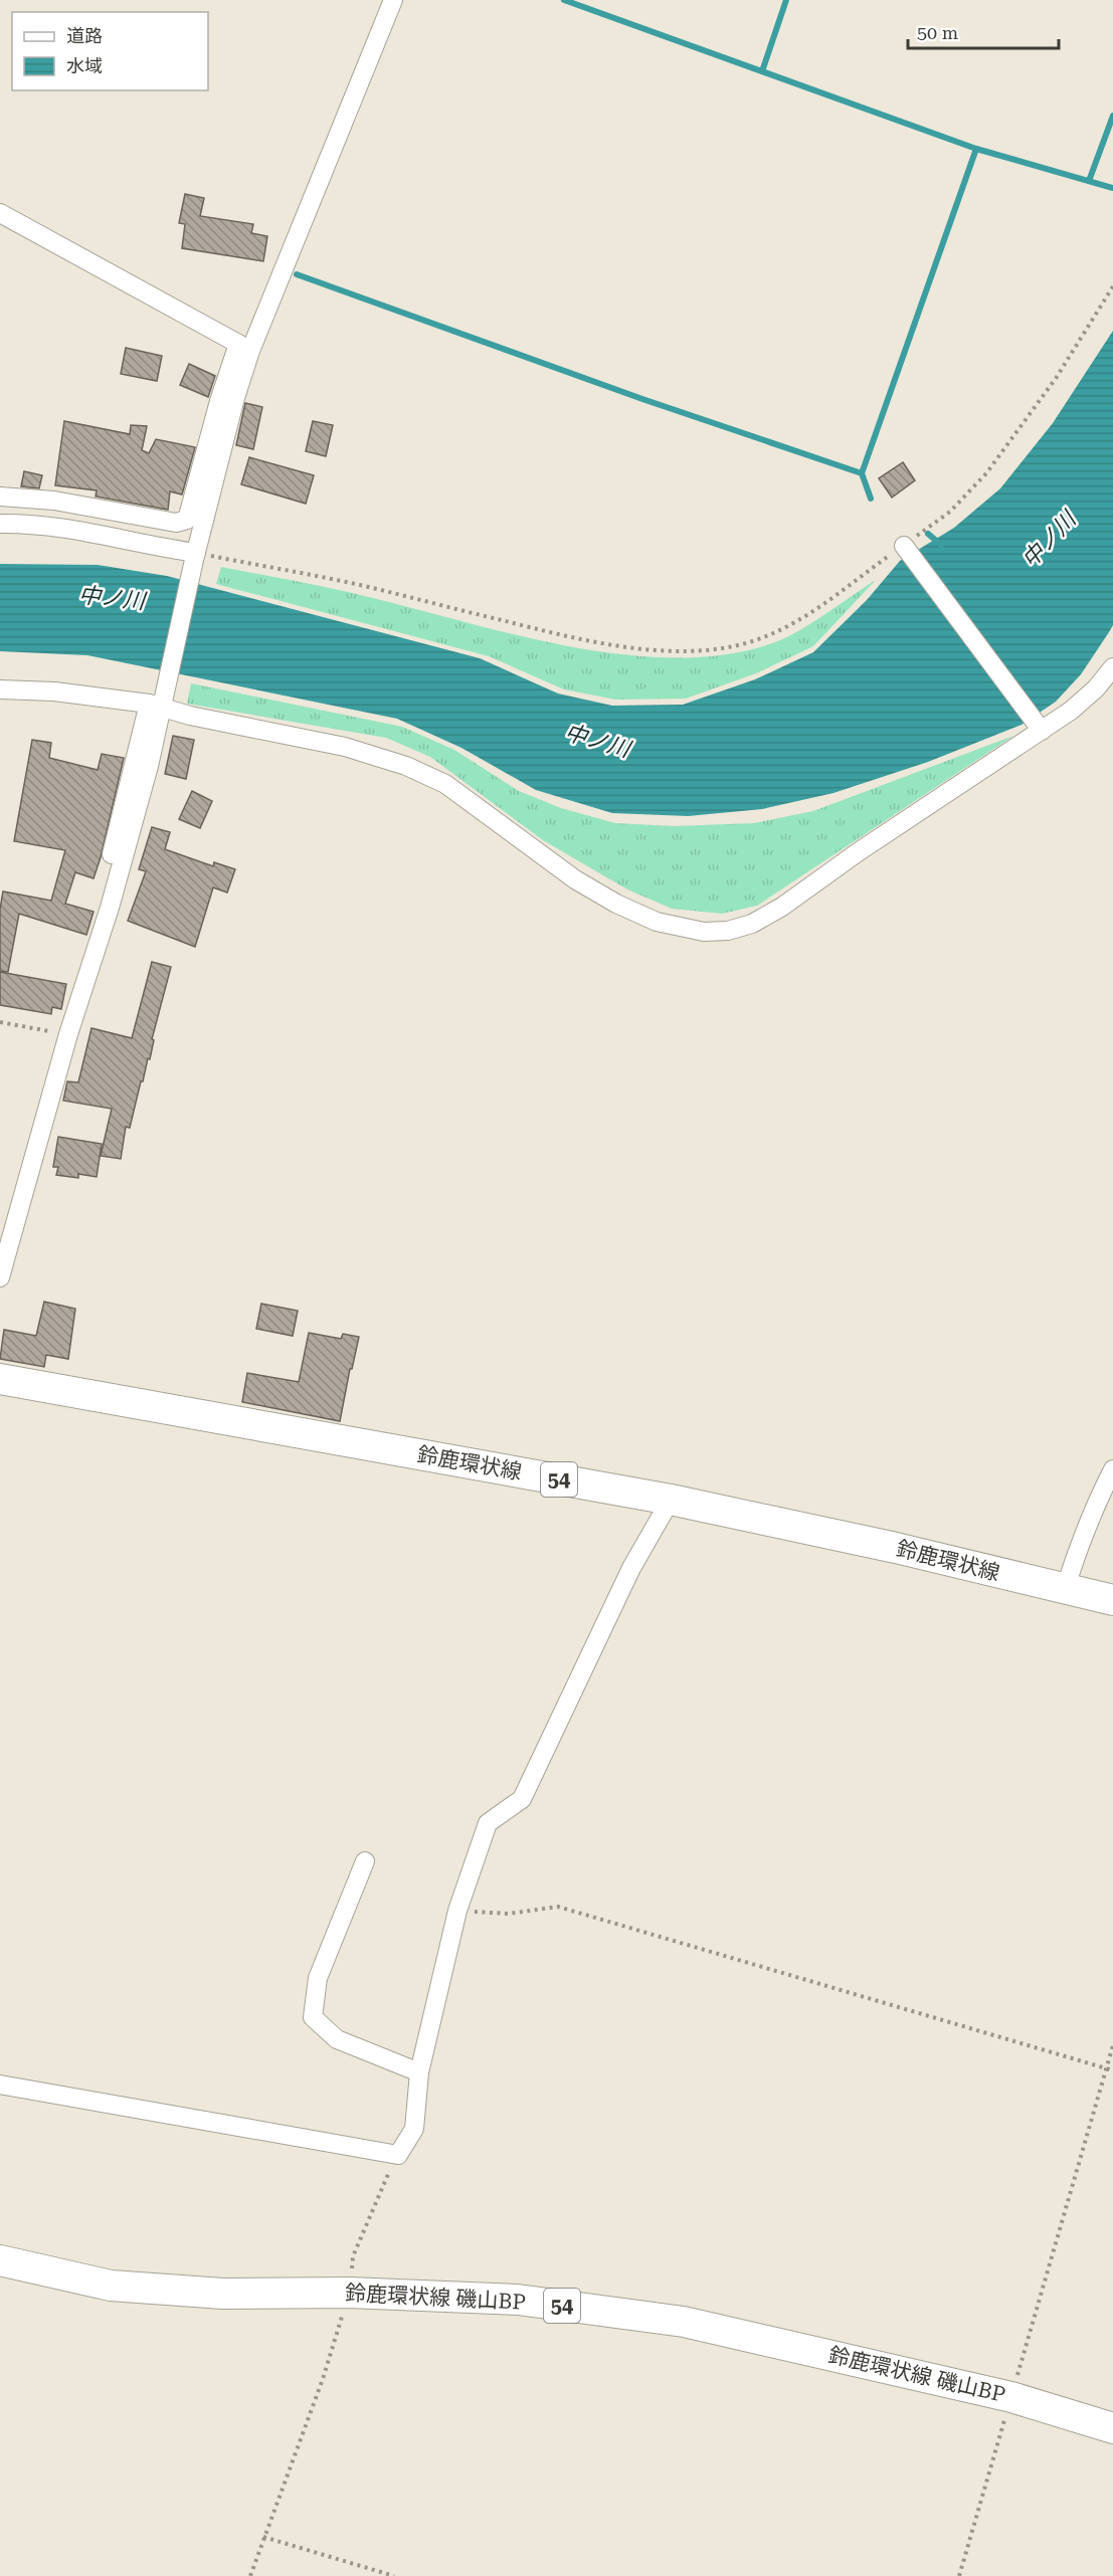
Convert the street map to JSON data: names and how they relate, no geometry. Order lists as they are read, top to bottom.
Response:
{
  "streets": {
    "main road": ["鈴鹿環状線", "54", "鈴鹿環状線 磯山BP"]
  },
  "water": ["中ノ川"],
  "legend": ["道路", "水域"],
  "scale_bar": "50 m"
}
